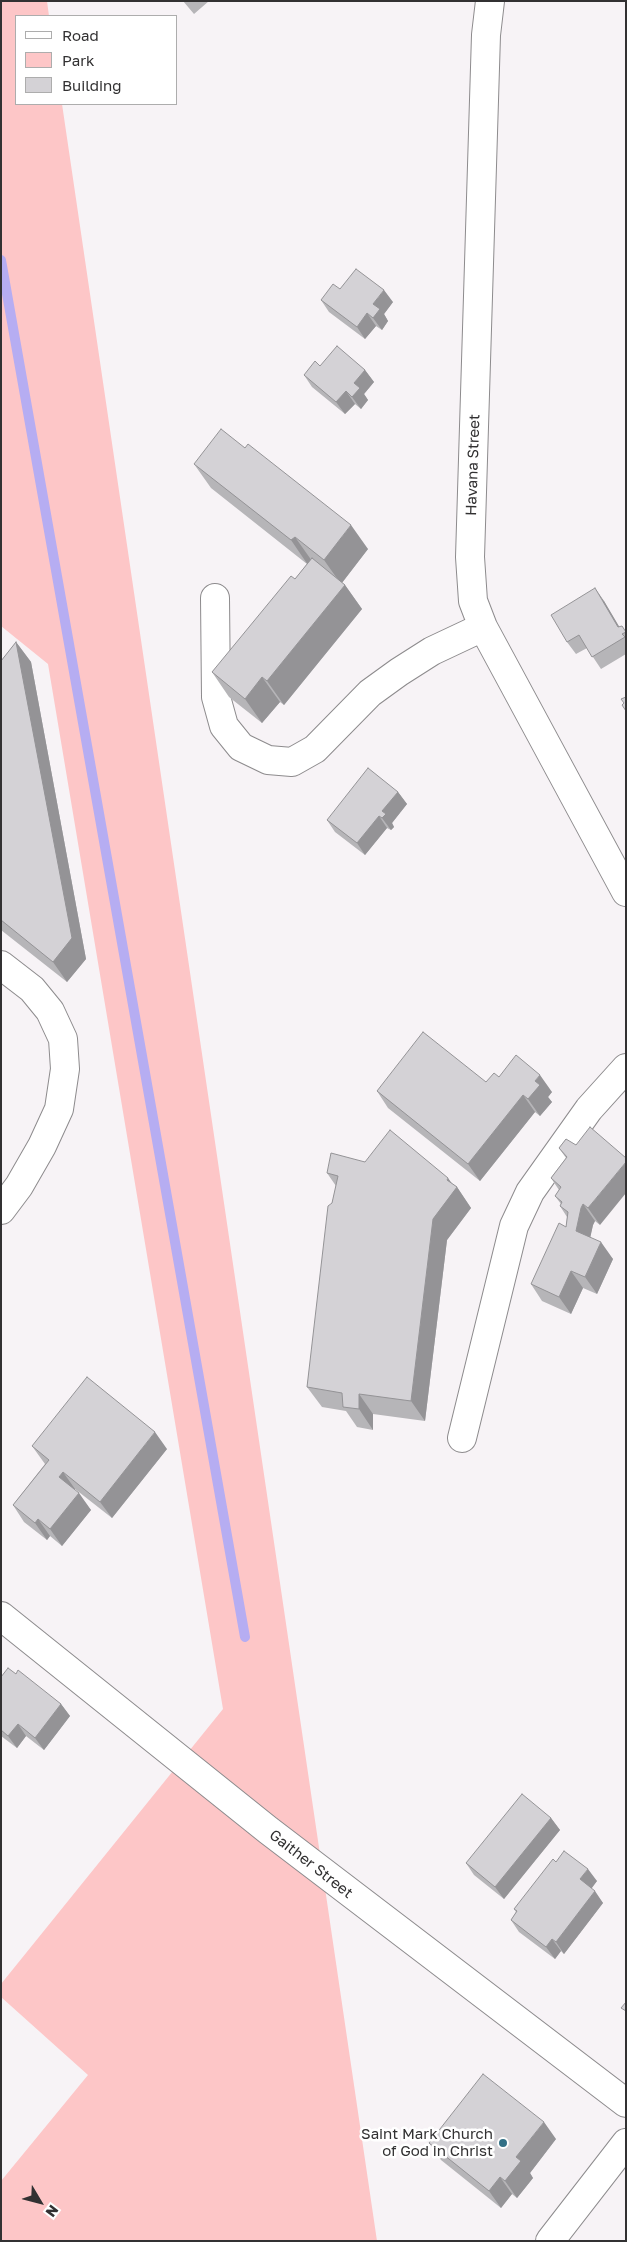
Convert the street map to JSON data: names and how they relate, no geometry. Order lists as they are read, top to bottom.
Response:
{
  "streets": {
    "street": ["Havana Street", "Gaither Street"]
  },
  "places": ["Saint Mark Church of God in Christ"],
  "legend": ["Road", "Park", "Building"],
  "north": "bottom right"
}
